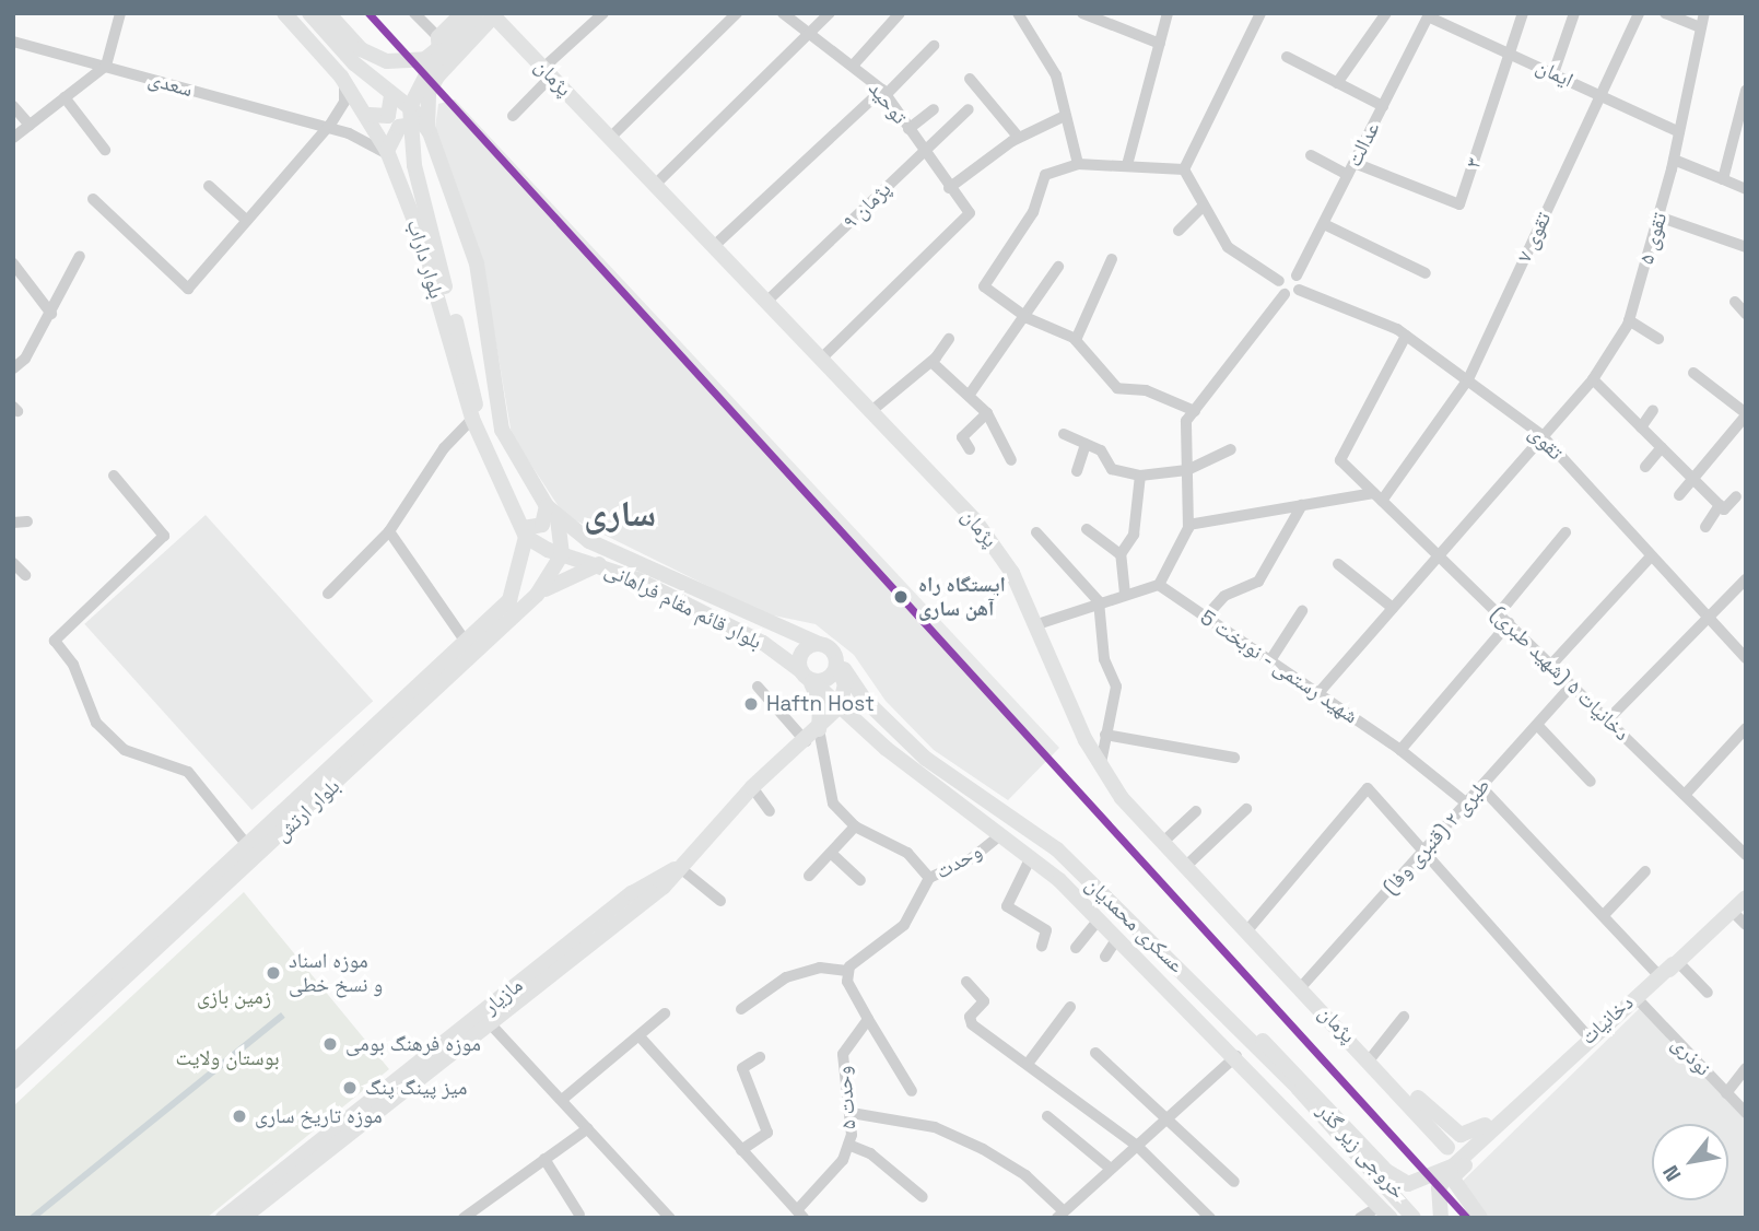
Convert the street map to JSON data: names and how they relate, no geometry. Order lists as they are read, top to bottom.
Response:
{
  "streets": {
    "main road": [
      "پژمان",
      "بلوار داراب",
      "بلوار قائم مقام فراهانی",
      "بلوار ارتش",
      "عسکری محمدیان",
      "مازیار",
      "دخانیات",
      "خروجی زیر گذر"
    ],
    "street": [
      "ایمان",
      "سعدی",
      "توحید",
      "عدالت",
      "۳",
      "پژمان ۹",
      "تقوی ۷",
      "تقوی ۵",
      "تقوی",
      "شهید رستمی - نوبخت 5",
      "دخانیات ۵ (شهید طبری)",
      "طبری ۲ (قنبری وفا)",
      "وحدت",
      "نوذری",
      "وحدت ۵"
    ]
  },
  "crossings": [
    ["ایمان", "عدالت"],
    ["ایمان", "۳"],
    ["ایمان", "تقوی ۷"],
    ["ایمان", "تقوی ۵"],
    ["پژمان", "توحید"],
    ["پژمان", "پژمان ۹"],
    ["پژمان", "طبری ۲ (قنبری وفا)"],
    ["سعدی", "بلوار داراب"],
    ["توحید", "پژمان ۹"],
    ["عدالت", "۳"],
    ["تقوی ۷", "تقوی"],
    ["تقوی ۷", "دخانیات ۵ (شهید طبری)"],
    ["تقوی ۵", "تقوی"],
    ["تقوی ۵", "شهید رستمی - نوبخت 5"],
    ["تقوی ۵", "دخانیات ۵ (شهید طبری)"],
    ["بلوار داراب", "بلوار قائم مقام فراهانی"],
    ["بلوار داراب", "بلوار ارتش"],
    ["تقوی", "دخانیات ۵ (شهید طبری)"],
    ["بلوار قائم مقام فراهانی", "بلوار ارتش"],
    ["بلوار قائم مقام فراهانی", "عسکری محمدیان"],
    ["شهید رستمی - نوبخت 5", "طبری ۲ (قنبری وفا)"],
    ["دخانیات ۵ (شهید طبری)", "طبری ۲ (قنبری وفا)"],
    ["وحدت", "عسکری محمدیان"],
    ["وحدت", "مازیار"],
    ["عسکری محمدیان", "مازیار"],
    ["عسکری محمدیان", "خروجی زیر گذر"],
    ["دخانیات", "نوذری"]
  ],
  "districts": ["ساری"],
  "parks": ["زمین بازی", "بوستان ولایت"],
  "places": [
    "ایستگاه راه آهن ساری",
    "Haftn Host",
    "موزه اسناد و نسخ خطی",
    "موزه فرهنگ بومی",
    "میز پینگ پنگ",
    "موزه تاریخ ساری"
  ],
  "north": "bottom left"
}
